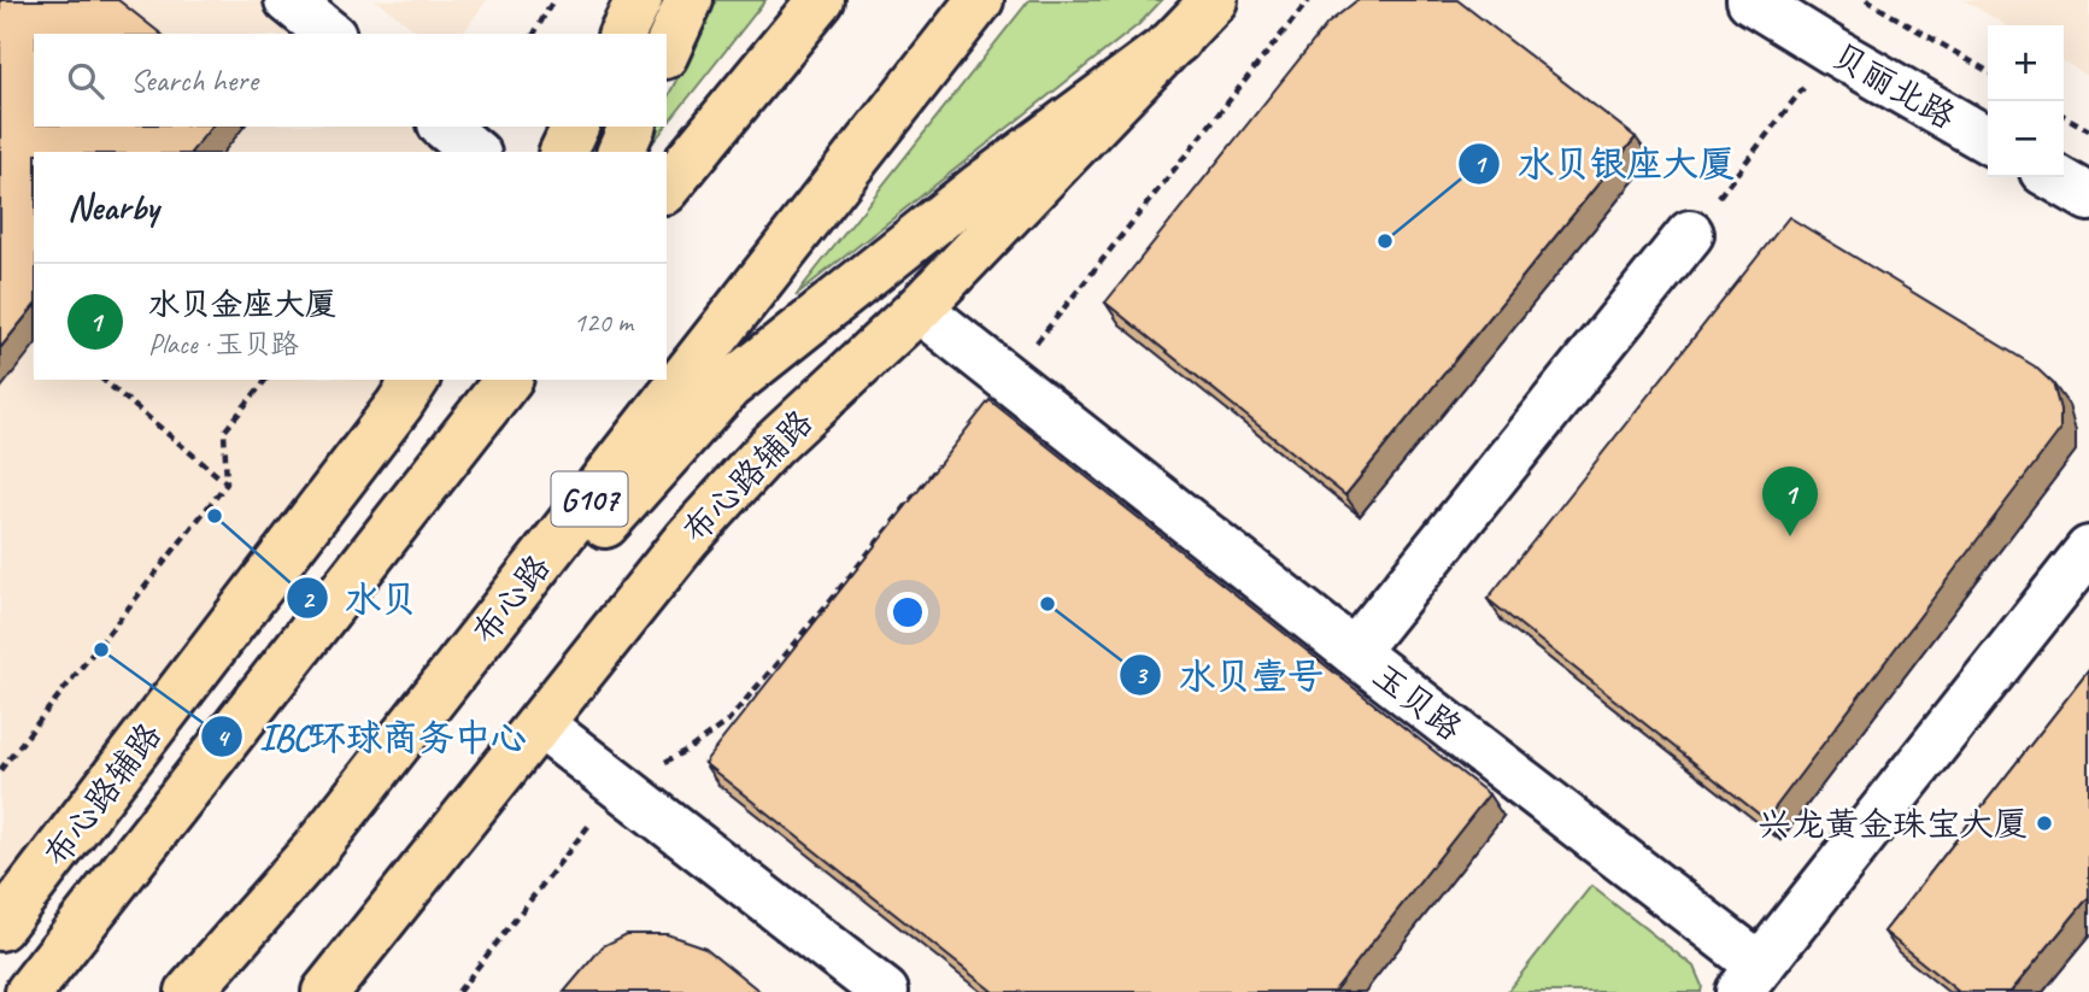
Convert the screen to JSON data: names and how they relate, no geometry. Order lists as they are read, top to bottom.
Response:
{
  "streets": {
    "main road": ["布心路辅路", "G107", "布心路"],
    "street": ["贝丽北路", "玉贝路"]
  },
  "crossings": [
    ["布心路辅路", "玉贝路"]
  ],
  "places": [
    "水贝银座大厦",
    "水贝",
    "水贝壹号",
    "IBC环球商务中心",
    "兴龙黄金珠宝大厦"
  ],
  "page": {
    "map_buttons": ["+", "−"],
    "search": "Search here",
    "heading": "Nearby",
    "list": [
      {
        "mark": "1",
        "name": "水贝金座大厦",
        "note": "Place · 玉贝路",
        "value": "120 m"
      }
    ],
    "pins": "1"
  }
}
